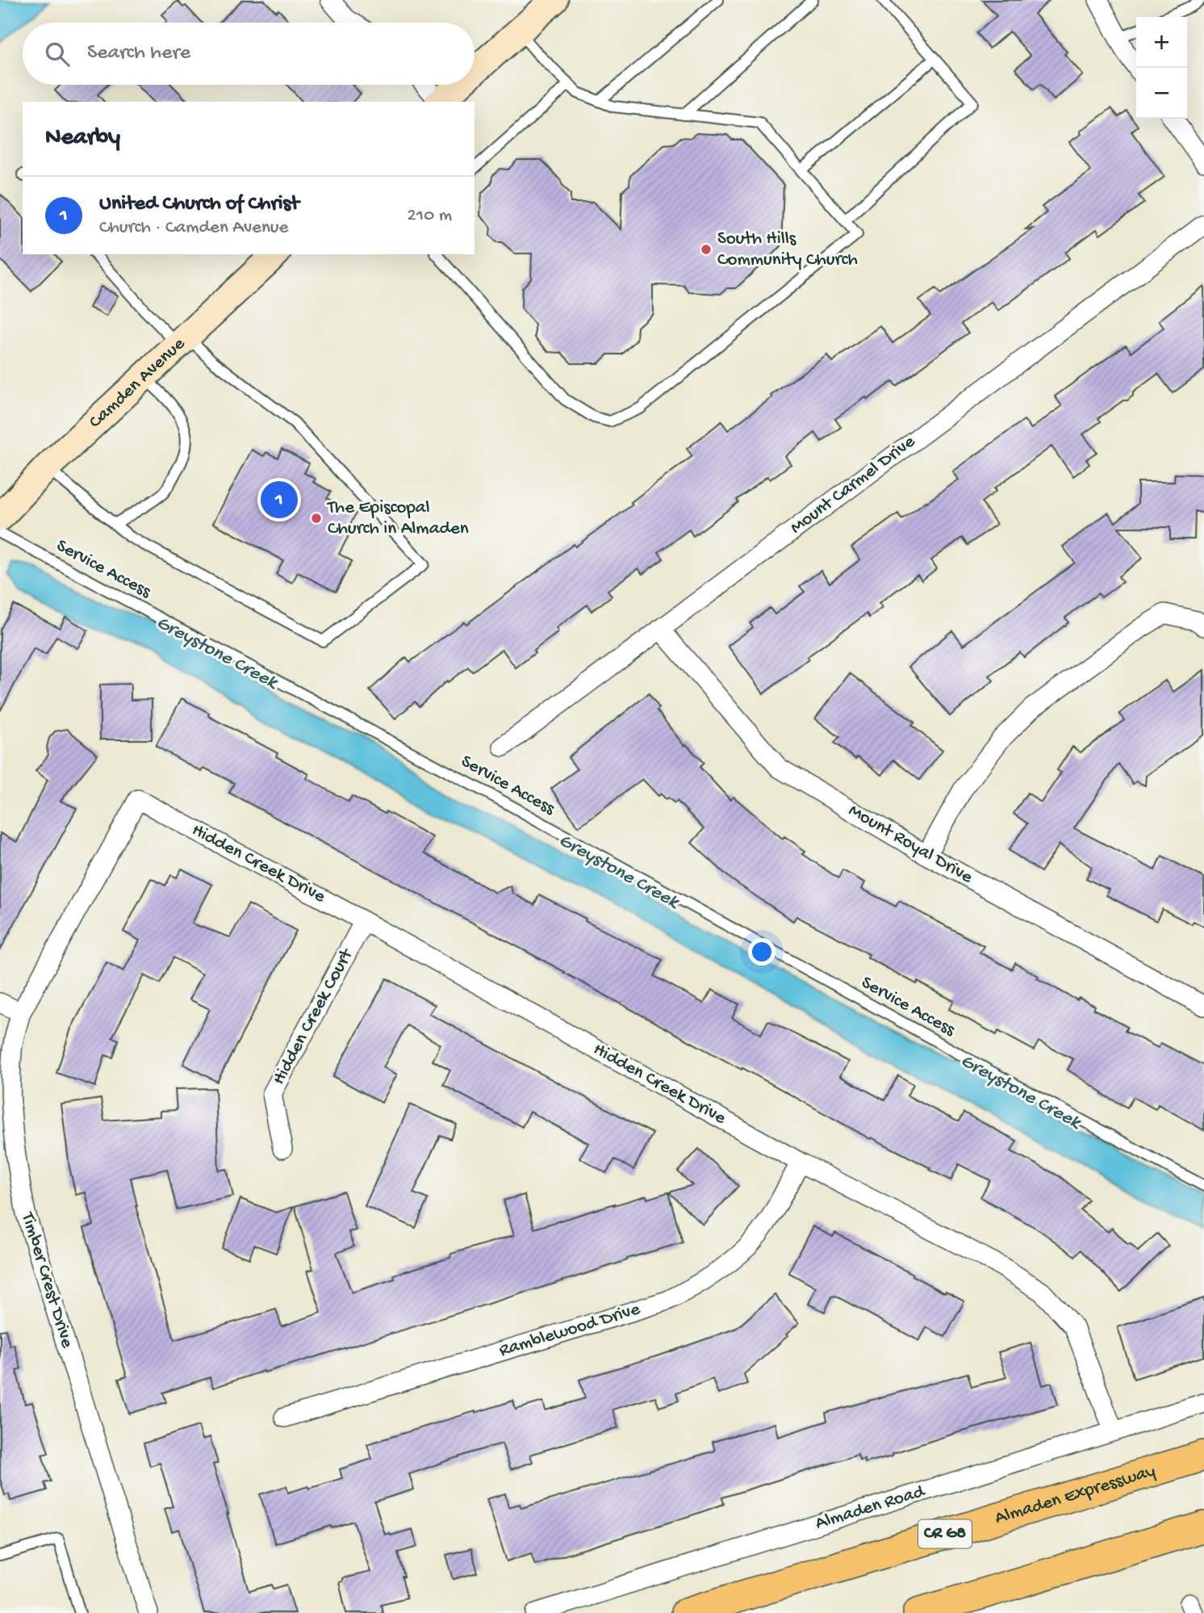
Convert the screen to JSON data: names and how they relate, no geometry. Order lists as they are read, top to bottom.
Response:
{
  "streets": {
    "main road": ["Almaden Expressway", "CR G8"],
    "street": [
      "Camden Avenue",
      "Mount Carmel Drive",
      "Mount Royal Drive",
      "Hidden Creek Drive",
      "Hidden Creek Court",
      "Timber Crest Drive",
      "Ramblewood Drive",
      "Almaden Road"
    ],
    "lane": ["Service Access"]
  },
  "crossings": [
    ["Mount Carmel Drive", "Mount Royal Drive"],
    ["Hidden Creek Drive", "Hidden Creek Court"],
    ["Hidden Creek Drive", "Timber Crest Drive"],
    ["Hidden Creek Drive", "Ramblewood Drive"],
    ["Hidden Creek Drive", "Almaden Road"]
  ],
  "water": ["Greystone Creek"],
  "places": ["South Hills Community Church", "The Episcopal Church in Almaden"],
  "page": {
    "map_buttons": ["+", "−"],
    "search": "Search here",
    "heading": "Nearby",
    "list": [
      {
        "mark": "1",
        "name": "United Church of Christ",
        "note": "Church · Camden Avenue",
        "value": "210 m"
      }
    ],
    "pins": "1"
  }
}
